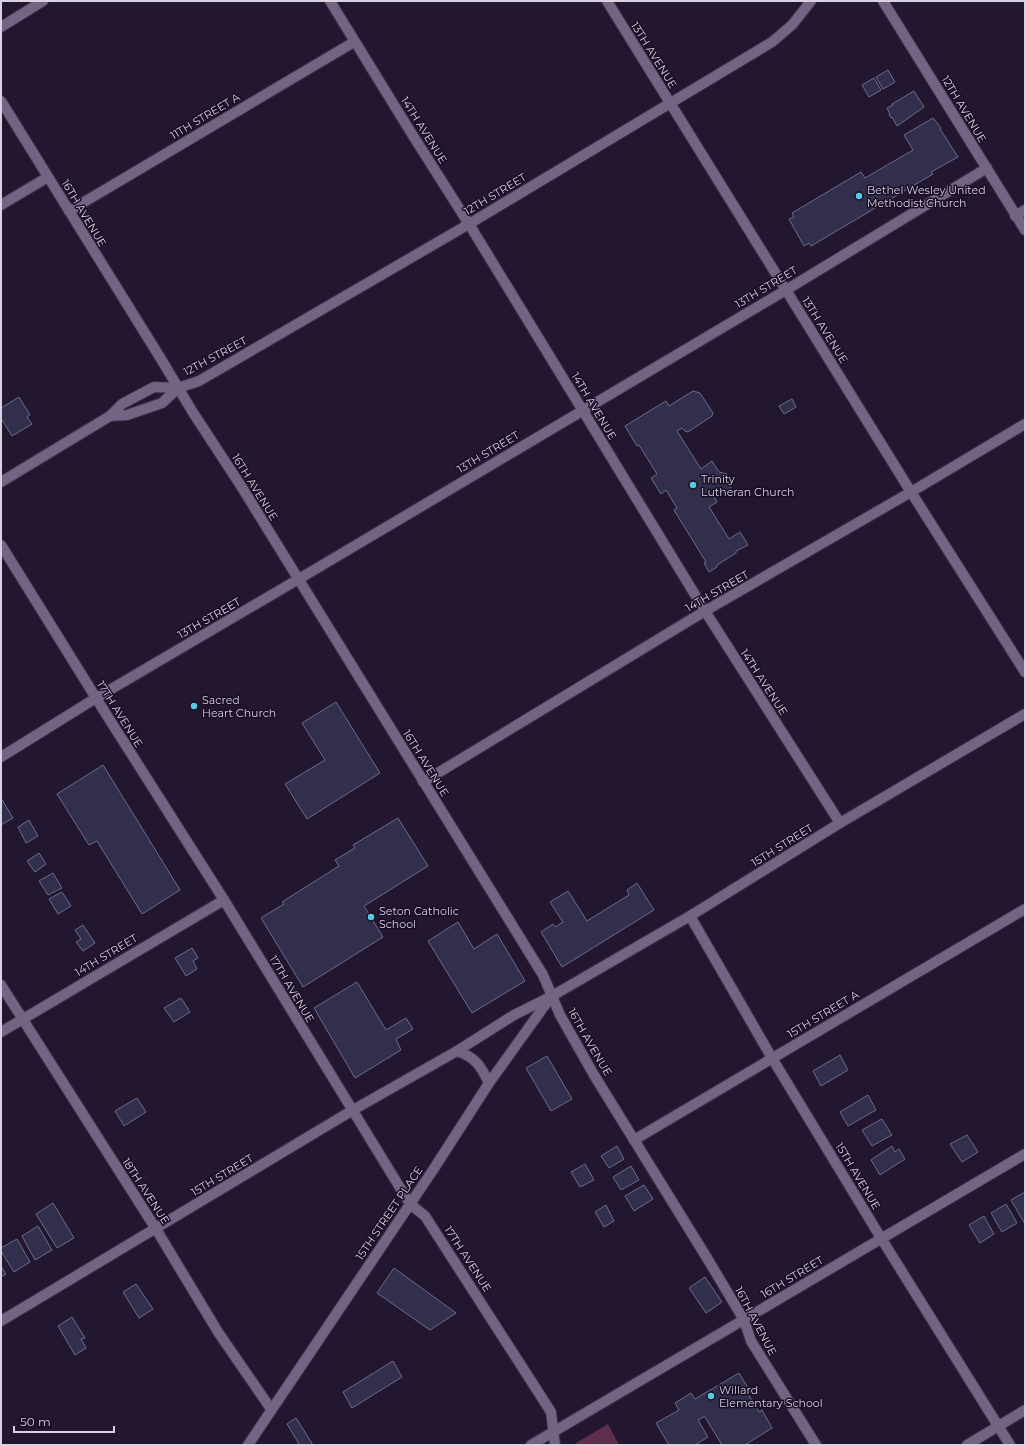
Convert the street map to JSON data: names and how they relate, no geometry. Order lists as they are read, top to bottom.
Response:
{
  "streets": {
    "street": [
      "13TH AVENUE",
      "12TH AVENUE",
      "11TH STREET A",
      "14TH AVENUE",
      "12TH STREET",
      "16TH AVENUE",
      "13TH STREET",
      "14TH STREET",
      "17TH AVENUE",
      "15TH STREET",
      "15TH STREET A",
      "15TH AVENUE",
      "18TH AVENUE",
      "15TH STREET PLACE",
      "16TH STREET"
    ]
  },
  "crossings": [
    ["13TH AVENUE", "12TH STREET"],
    ["13TH AVENUE", "13TH STREET"],
    ["13TH AVENUE", "14TH STREET"],
    ["12TH AVENUE", "13TH STREET"],
    ["11TH STREET A", "14TH AVENUE"],
    ["11TH STREET A", "16TH AVENUE"],
    ["14TH AVENUE", "12TH STREET"],
    ["14TH AVENUE", "13TH STREET"],
    ["14TH AVENUE", "14TH STREET"],
    ["14TH AVENUE", "15TH STREET"],
    ["12TH STREET", "16TH AVENUE"],
    ["16TH AVENUE", "13TH STREET"],
    ["16TH AVENUE", "14TH STREET"],
    ["16TH AVENUE", "15TH STREET"],
    ["16TH AVENUE", "15TH STREET A"],
    ["16TH AVENUE", "15TH STREET PLACE"],
    ["16TH AVENUE", "16TH STREET"],
    ["13TH STREET", "17TH AVENUE"],
    ["14TH STREET", "17TH AVENUE"],
    ["14TH STREET", "18TH AVENUE"],
    ["17TH AVENUE", "15TH STREET"],
    ["17TH AVENUE", "15TH STREET PLACE"],
    ["17TH AVENUE", "16TH STREET"],
    ["15TH STREET", "15TH AVENUE"],
    ["15TH STREET", "18TH AVENUE"],
    ["15TH STREET", "15TH STREET PLACE"],
    ["15TH STREET A", "15TH AVENUE"],
    ["15TH AVENUE", "16TH STREET"],
    ["18TH AVENUE", "15TH STREET PLACE"]
  ],
  "places": [
    "Bethel Wesley United Methodist Church",
    "Trinity Lutheran Church",
    "Sacred Heart Church",
    "Seton Catholic School",
    "Willard Elementary School"
  ],
  "scale_bar": "50 m"
}
